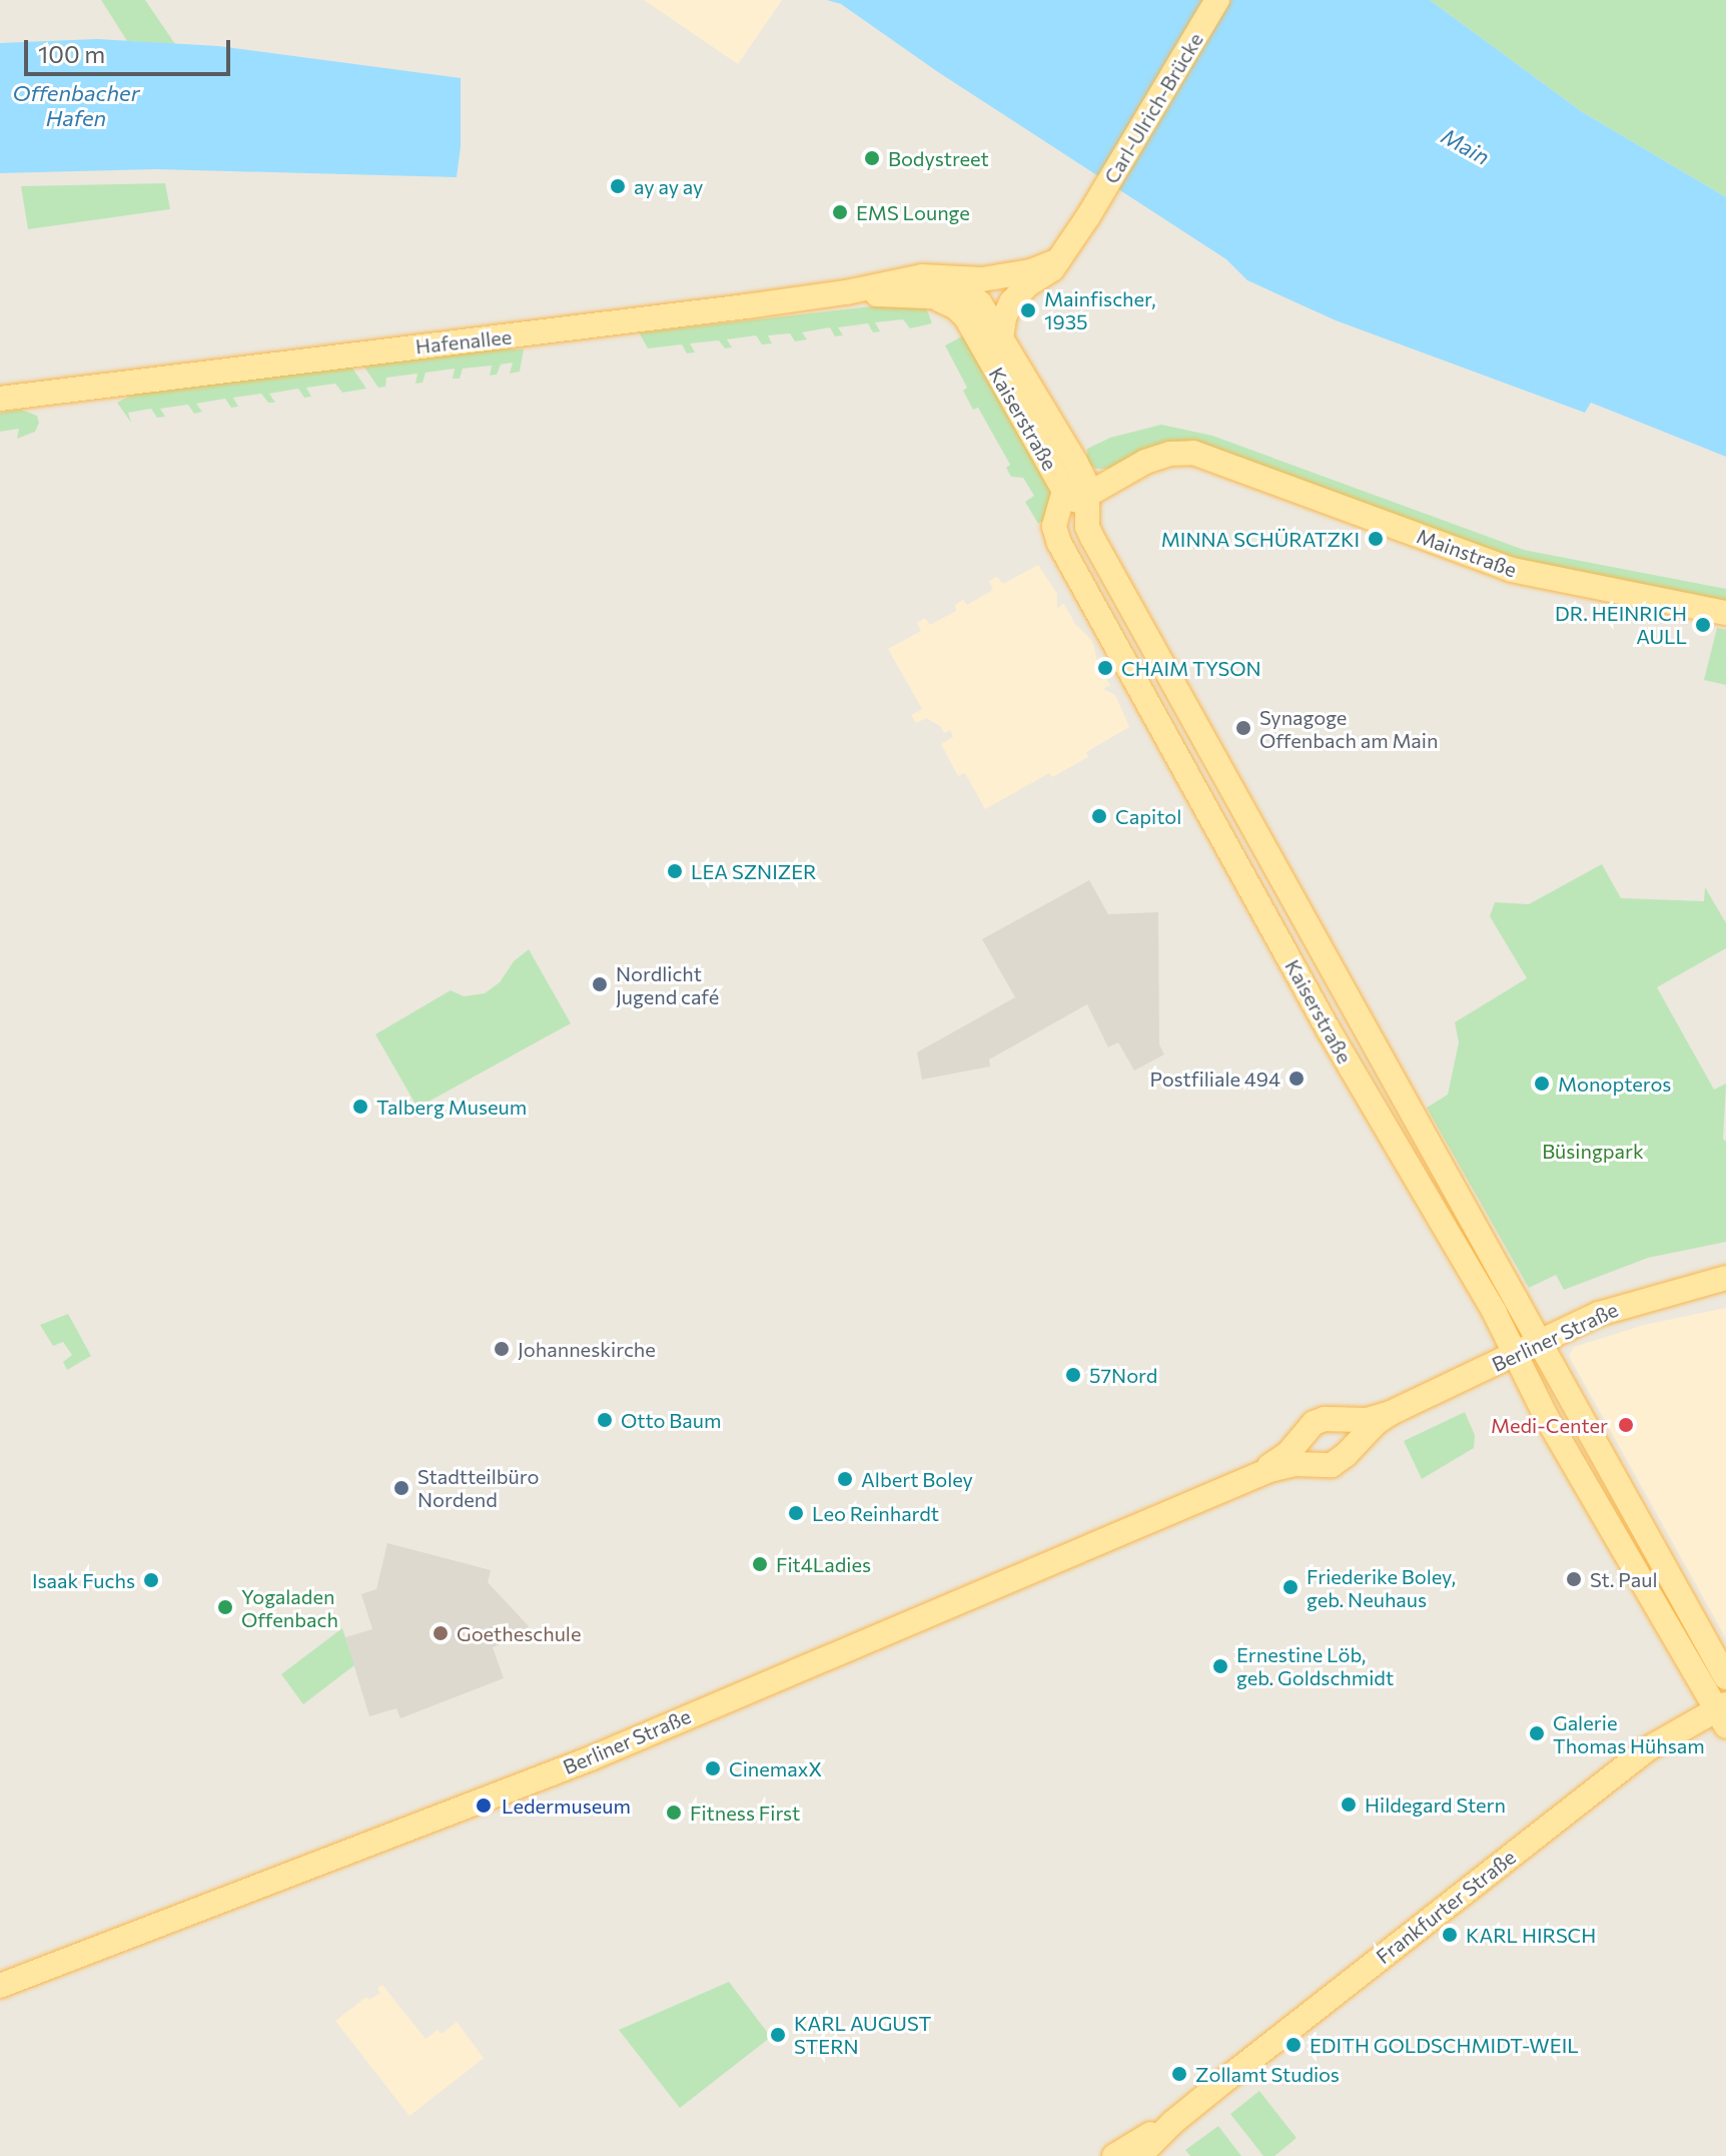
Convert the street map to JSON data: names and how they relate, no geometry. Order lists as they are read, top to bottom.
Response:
{
  "streets": {
    "main road": [
      "Carl-Ulrich-Brücke",
      "Hafenallee",
      "Kaiserstraße",
      "Mainstraße",
      "Berliner Straße",
      "Frankfurter Straße"
    ]
  },
  "crossings": [
    ["Hafenallee", "Kaiserstraße"],
    ["Kaiserstraße", "Mainstraße"],
    ["Kaiserstraße", "Berliner Straße"],
    ["Kaiserstraße", "Frankfurter Straße"]
  ],
  "water": ["Offenbacher Hafen", "Main"],
  "parks": ["Büsingpark"],
  "places": [
    "Bodystreet",
    "ay ay ay",
    "EMS Lounge",
    "Mainfischer, 1935",
    "MINNA SCHÜRATZKI",
    "DR. HEINRICH AULL",
    "CHAIM TYSON",
    "Synagoge Offenbach am Main",
    "Capitol",
    "LEA SZNIZER",
    "Nordlicht Jugend café",
    "Postfiliale 494",
    "Monopteros",
    "Talberg Museum",
    "Johanneskirche",
    "57Nord",
    "Otto Baum",
    "Medi-Center",
    "Albert Boley",
    "Stadtteilbüro Nordend",
    "Leo Reinhardt",
    "Fit4Ladies",
    "St. Paul",
    "Isaak Fuchs",
    "Friederike Boley, geb. Neuhaus",
    "Yogaladen Offenbach",
    "Goetheschule",
    "Ernestine Löb, geb. Goldschmidt",
    "Galerie Thomas Hühsam",
    "CinemaxX",
    "Hildegard Stern",
    "Ledermuseum",
    "Fitness First",
    "KARL HIRSCH",
    "KARL AUGUST STERN",
    "EDITH GOLDSCHMIDT-WEIL",
    "Zollamt Studios"
  ],
  "scale_bar": "100 m"
}
